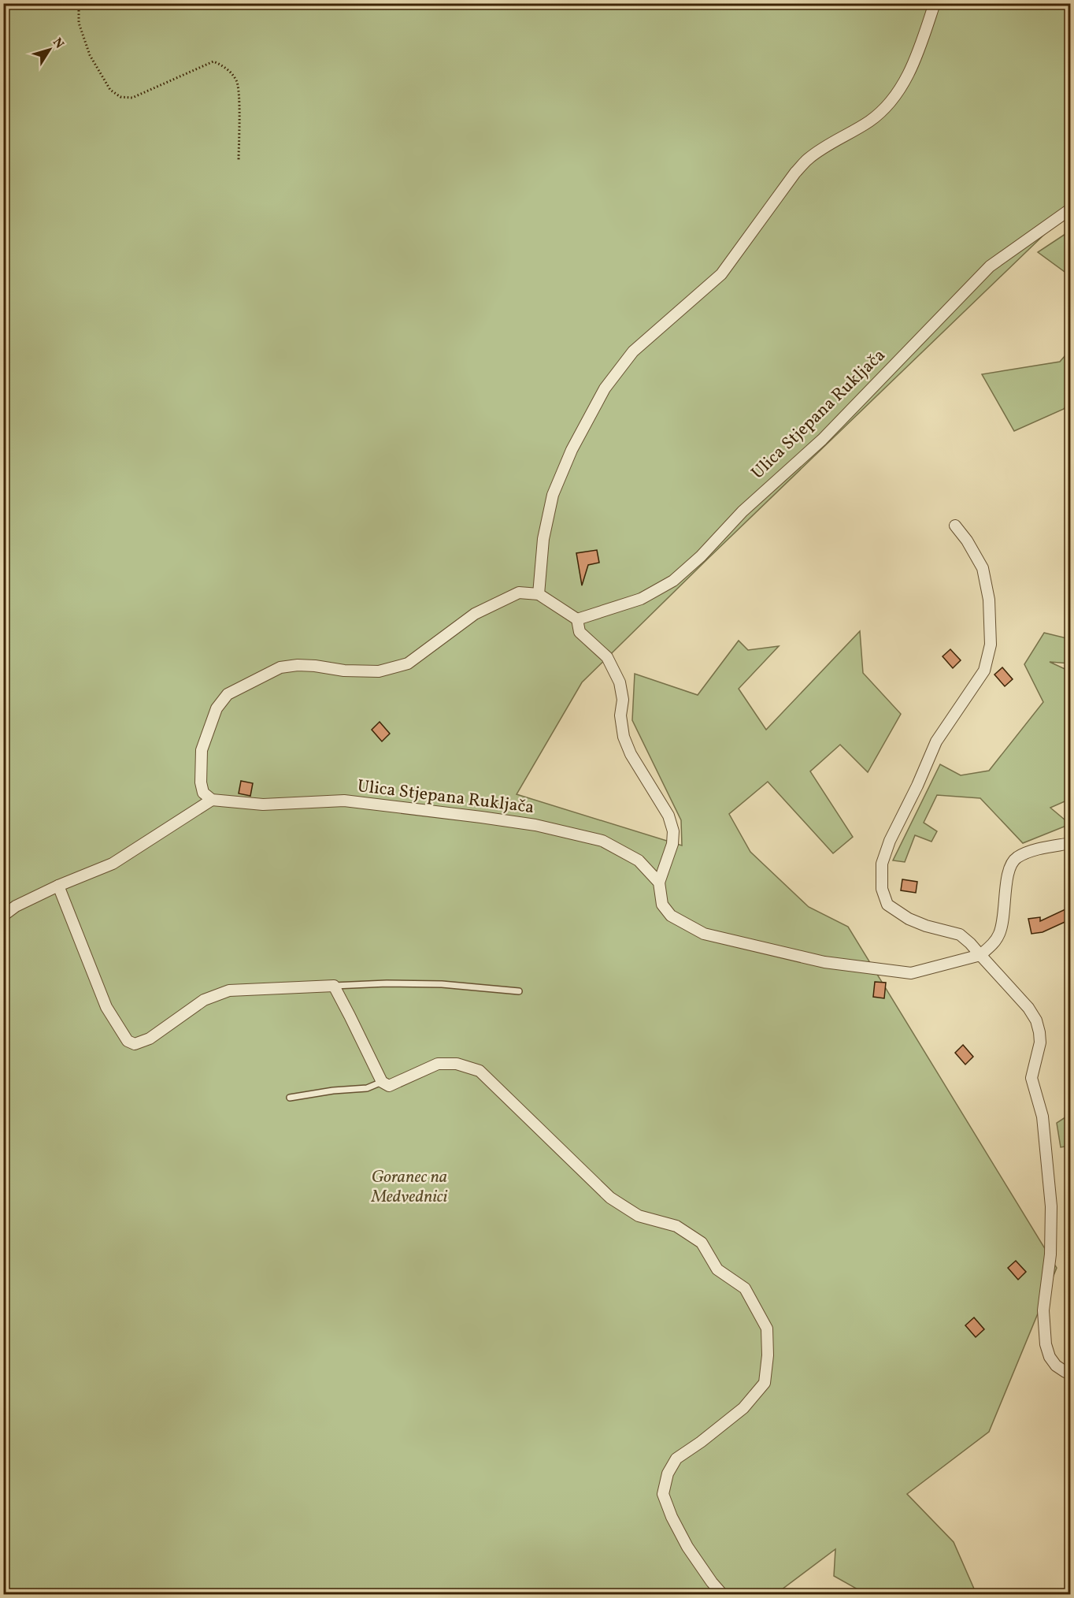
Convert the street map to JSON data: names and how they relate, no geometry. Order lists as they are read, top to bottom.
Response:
{
  "streets": {
    "street": ["Ulica Stjepana Rukljača"]
  },
  "parks": ["Goranec na Medvednici"],
  "north": "top right"
}
